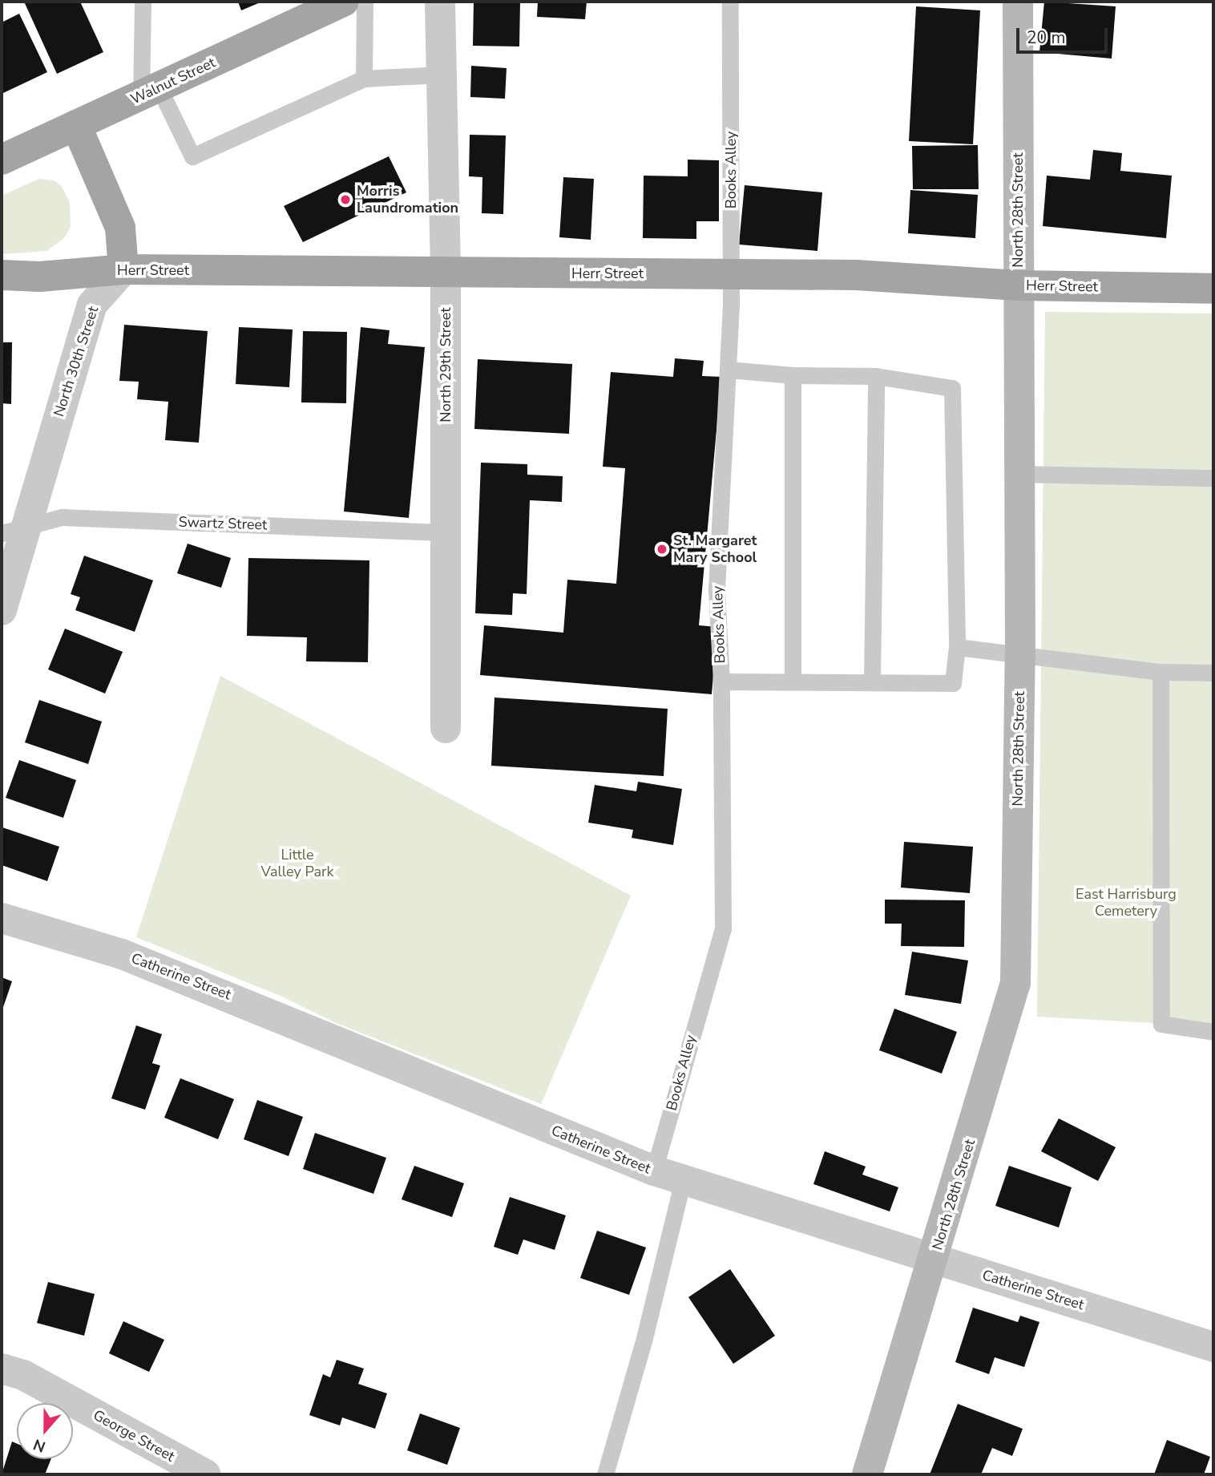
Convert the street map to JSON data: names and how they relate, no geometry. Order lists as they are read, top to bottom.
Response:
{
  "streets": {
    "main road": ["Walnut Street", "Herr Street"],
    "street": [
      "North 28th Street",
      "North 30th Street",
      "North 29th Street",
      "Catherine Street",
      "George Street"
    ],
    "lane": ["Books Alley", "Swartz Street"]
  },
  "crossings": [
    ["Books Alley", "Herr Street"],
    ["Books Alley", "Catherine Street"],
    ["North 28th Street", "Herr Street"],
    ["North 28th Street", "Catherine Street"],
    ["Herr Street", "North 30th Street"],
    ["Herr Street", "North 29th Street"],
    ["North 30th Street", "Swartz Street"],
    ["North 29th Street", "Swartz Street"]
  ],
  "parks": ["Little Valley Park", "East Harrisburg Cemetery"],
  "places": ["Morris Laundromation", "St. Margaret Mary School"],
  "scale_bar": "20 m",
  "north": "bottom"
}
